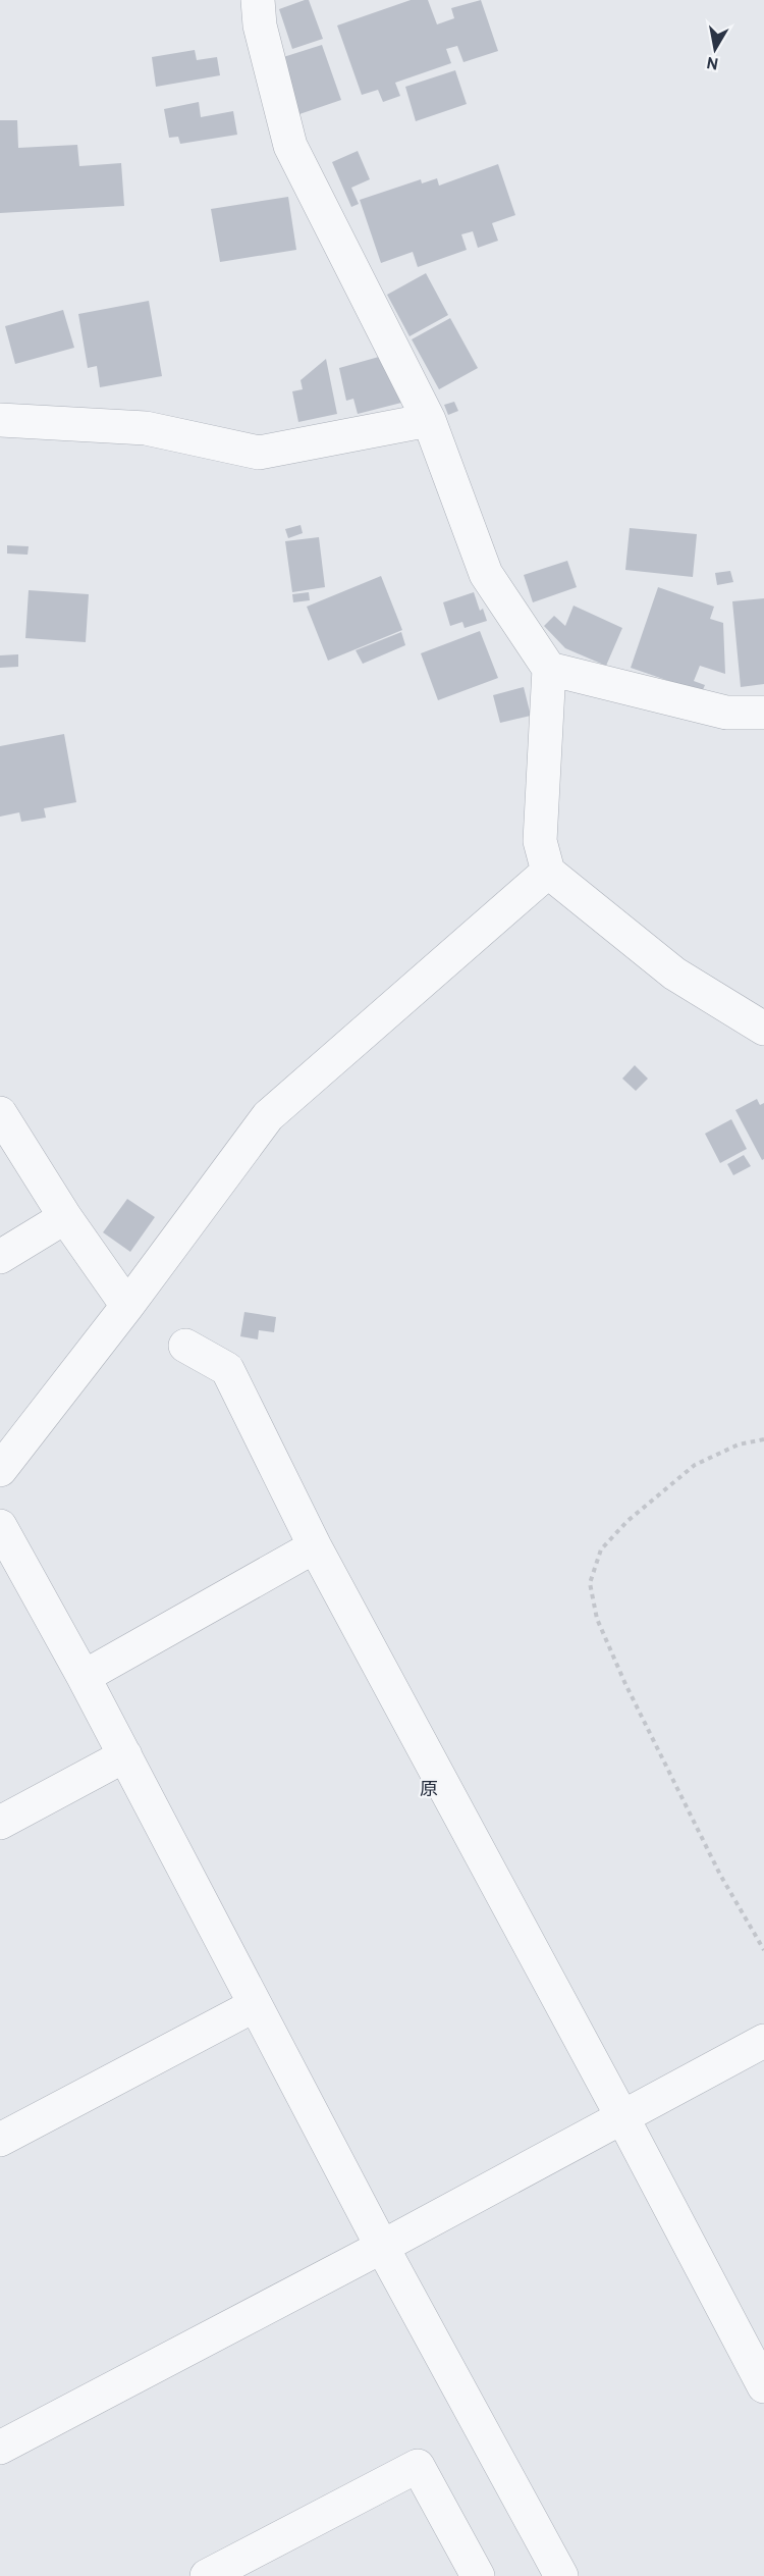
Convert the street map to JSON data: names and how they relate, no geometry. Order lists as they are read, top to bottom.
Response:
{
  "districts": ["原"],
  "north": "bottom"
}
